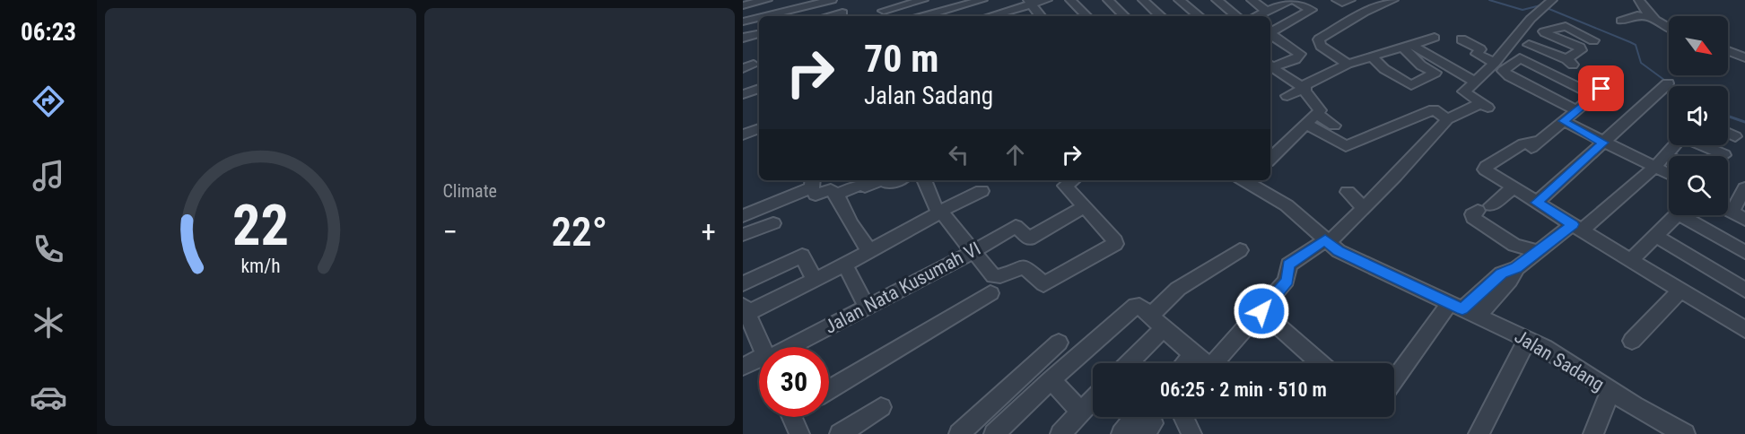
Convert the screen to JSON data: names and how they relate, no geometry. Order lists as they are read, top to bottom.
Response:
{
  "streets": {
    "street": ["Jalan Nata Kusumah VI", "Jalan Sadang"]
  },
  "north": "bottom right",
  "page": {
    "tabs": "06:23",
    "tile": "Climate",
    "turn": ["70 m", "Jalan Sadang"],
    "heat": ["−", "22°", "+"],
    "limit": "30",
    "trip": "06:25 · 2 min · 510 m",
    "gauge": ["22", "km/h"]
  }
}
